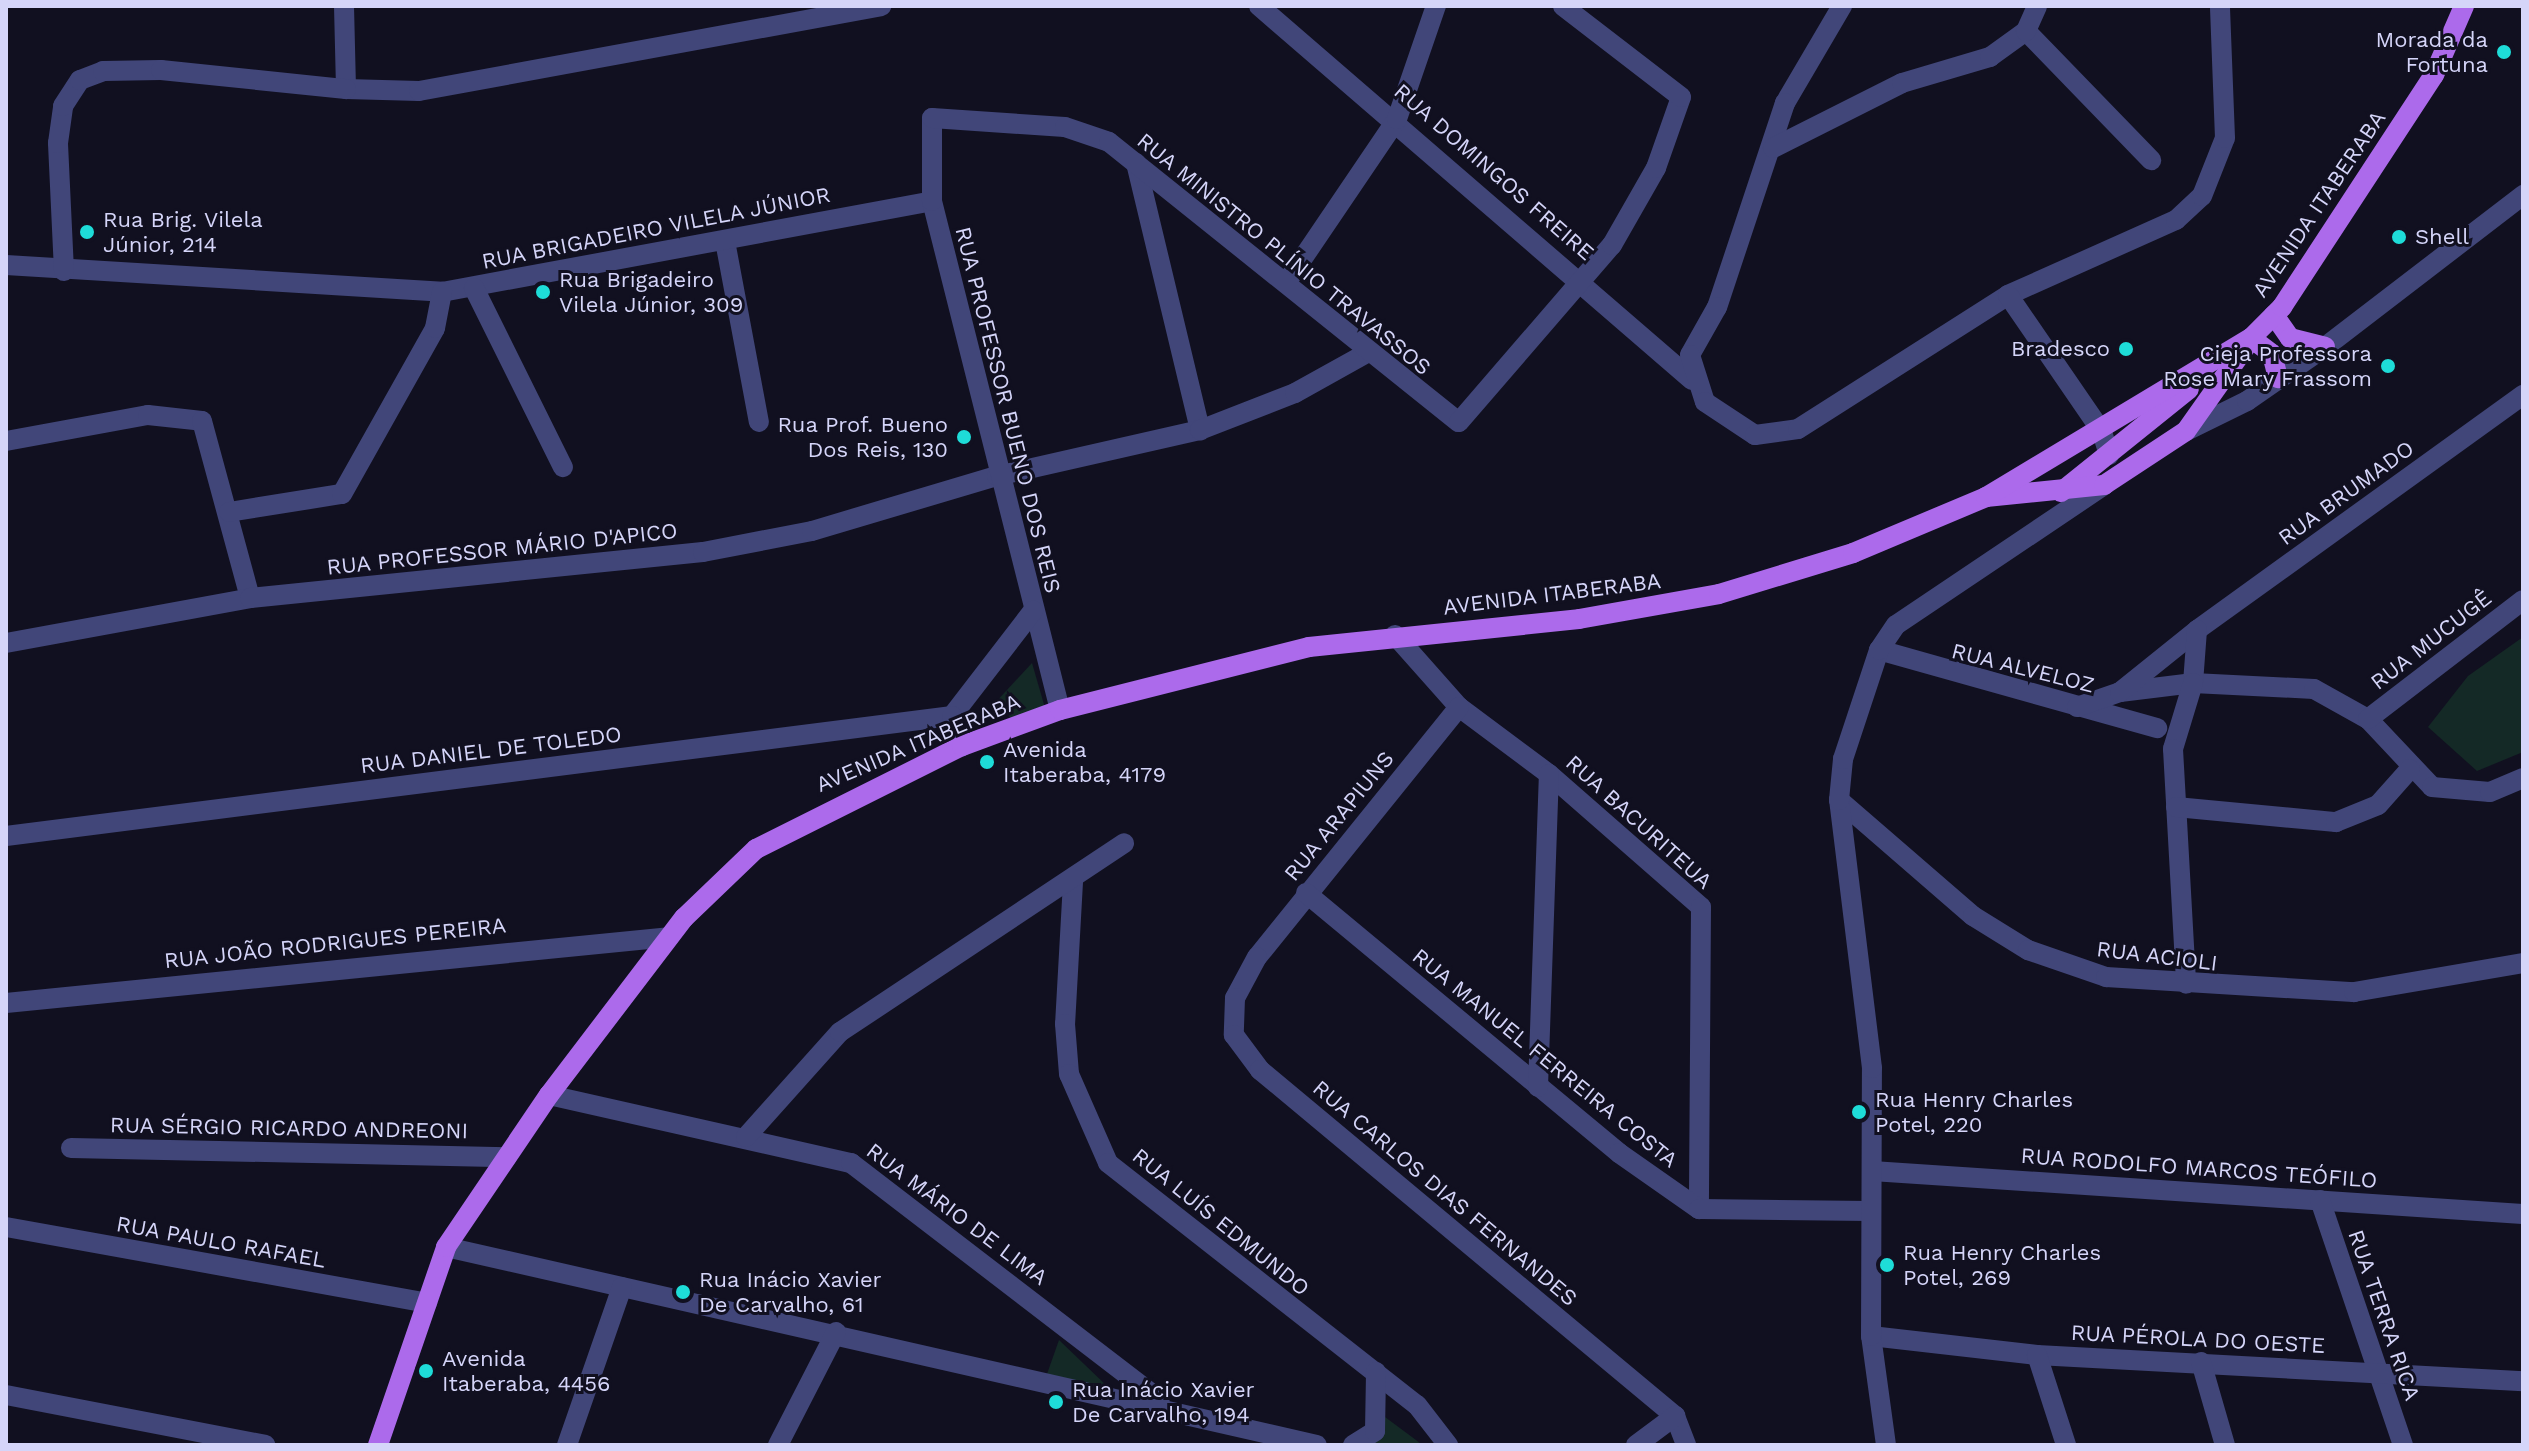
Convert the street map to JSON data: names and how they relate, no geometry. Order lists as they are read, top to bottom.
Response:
{
  "streets": {
    "main road": ["AVENIDA ITABERABA"],
    "street": [
      "RUA DOMINGOS FREIRE",
      "RUA BRIGADEIRO VILELA JÚNIOR",
      "RUA MINISTRO PLÍNIO TRAVASSOS",
      "RUA PROFESSOR BUENO DOS REIS",
      "RUA BRUMADO",
      "RUA PROFESSOR MÁRIO D'APICO",
      "RUA MUCUGÊ",
      "RUA ALVELOZ",
      "RUA DANIEL DE TOLEDO",
      "RUA ARAPIUNS",
      "RUA BACURITEUA",
      "RUA JOÃO RODRIGUES PEREIRA",
      "RUA ACIOLI",
      "RUA MANUEL FERREIRA COSTA",
      "RUA SÉRGIO RICARDO ANDREONI",
      "RUA RODOLFO MARCOS TEÓFILO",
      "RUA CARLOS DIAS FERNANDES",
      "RUA MÁRIO DE LIMA",
      "RUA LUÍS EDMUNDO",
      "RUA PAULO RAFAEL",
      "RUA TERRA RICA",
      "RUA PÉROLA DO OESTE"
    ]
  },
  "crossings": [
    ["RUA DOMINGOS FREIRE", "RUA MINISTRO PLÍNIO TRAVASSOS"],
    ["AVENIDA ITABERABA", "RUA PROFESSOR BUENO DOS REIS"],
    ["AVENIDA ITABERABA", "RUA BACURITEUA"],
    ["AVENIDA ITABERABA", "RUA JOÃO RODRIGUES PEREIRA"],
    ["AVENIDA ITABERABA", "RUA SÉRGIO RICARDO ANDREONI"],
    ["AVENIDA ITABERABA", "RUA MÁRIO DE LIMA"],
    ["AVENIDA ITABERABA", "RUA PAULO RAFAEL"],
    ["RUA BRIGADEIRO VILELA JÚNIOR", "RUA PROFESSOR BUENO DOS REIS"],
    ["RUA MINISTRO PLÍNIO TRAVASSOS", "RUA PROFESSOR BUENO DOS REIS"],
    ["RUA MINISTRO PLÍNIO TRAVASSOS", "RUA PROFESSOR MÁRIO D'APICO"],
    ["RUA PROFESSOR BUENO DOS REIS", "RUA PROFESSOR MÁRIO D'APICO"],
    ["RUA BRUMADO", "RUA ALVELOZ"],
    ["RUA MUCUGÊ", "RUA ALVELOZ"],
    ["RUA ARAPIUNS", "RUA BACURITEUA"],
    ["RUA ARAPIUNS", "RUA MANUEL FERREIRA COSTA"],
    ["RUA ARAPIUNS", "RUA CARLOS DIAS FERNANDES"],
    ["RUA BACURITEUA", "RUA MANUEL FERREIRA COSTA"],
    ["RUA RODOLFO MARCOS TEÓFILO", "RUA TERRA RICA"],
    ["RUA TERRA RICA", "RUA PÉROLA DO OESTE"]
  ],
  "places": [
    "Morada da Fortuna",
    "Rua Brig. Vilela Júnior, 214",
    "Shell",
    "Rua Brigadeiro Vilela Júnior, 309",
    "Bradesco",
    "Cieja Professora Rose Mary Frassom",
    "Rua Prof. Bueno Dos Reis, 130",
    "Avenida Itaberaba, 4179",
    "Rua Henry Charles Potel, 220",
    "Rua Henry Charles Potel, 269",
    "Rua Inácio Xavier De Carvalho, 61",
    "Avenida Itaberaba, 4456",
    "Rua Inácio Xavier De Carvalho, 194"
  ]
}
